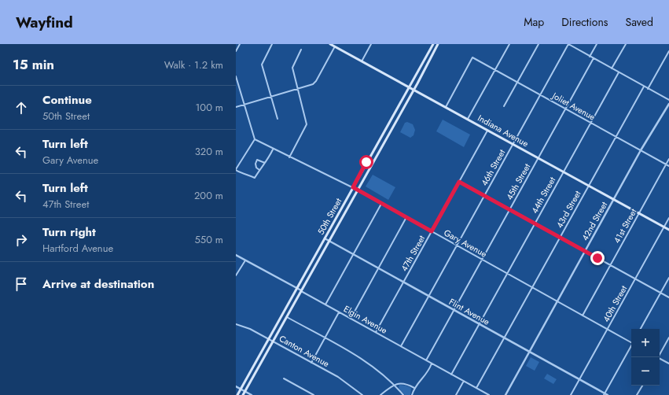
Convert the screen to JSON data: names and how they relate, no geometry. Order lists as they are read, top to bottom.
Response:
{
  "streets": {
    "main road": ["Indiana Avenue", "50th Street"],
    "street": [
      "Joliet Avenue",
      "46th Street",
      "45th Street",
      "44th Street",
      "43rd Street",
      "42nd Street",
      "41st Street",
      "Gary Avenue",
      "47th Street",
      "40th Street",
      "Flint Avenue",
      "Elgin Avenue",
      "Canton Avenue"
    ]
  },
  "crossings": [
    ["Joliet Avenue", "Indiana Avenue"],
    ["Joliet Avenue", "46th Street"],
    ["Joliet Avenue", "45th Street"],
    ["Joliet Avenue", "44th Street"],
    ["Joliet Avenue", "43rd Street"],
    ["Joliet Avenue", "42nd Street"],
    ["Joliet Avenue", "41st Street"],
    ["Indiana Avenue", "46th Street"],
    ["Indiana Avenue", "45th Street"],
    ["Indiana Avenue", "44th Street"],
    ["Indiana Avenue", "43rd Street"],
    ["Indiana Avenue", "50th Street"],
    ["Indiana Avenue", "42nd Street"],
    ["Indiana Avenue", "41st Street"],
    ["Indiana Avenue", "47th Street"],
    ["Indiana Avenue", "40th Street"],
    ["46th Street", "Gary Avenue"],
    ["46th Street", "Flint Avenue"],
    ["46th Street", "Elgin Avenue"],
    ["45th Street", "Gary Avenue"],
    ["45th Street", "Flint Avenue"],
    ["45th Street", "Elgin Avenue"],
    ["44th Street", "Gary Avenue"],
    ["44th Street", "Flint Avenue"],
    ["44th Street", "Elgin Avenue"],
    ["43rd Street", "Gary Avenue"],
    ["43rd Street", "Flint Avenue"],
    ["43rd Street", "Elgin Avenue"],
    ["50th Street", "Gary Avenue"],
    ["50th Street", "Flint Avenue"],
    ["50th Street", "Elgin Avenue"],
    ["50th Street", "Canton Avenue"],
    ["42nd Street", "Gary Avenue"],
    ["42nd Street", "Flint Avenue"],
    ["41st Street", "Gary Avenue"],
    ["Gary Avenue", "47th Street"],
    ["Gary Avenue", "40th Street"],
    ["47th Street", "Flint Avenue"],
    ["47th Street", "Elgin Avenue"],
    ["40th Street", "Flint Avenue"]
  ],
  "page": {
    "header": "Wayfind",
    "nav": ["Map", "Directions", "Saved"],
    "heading": ["15 min", "Walk · 1.2 km"],
    "list": [
      ["Continue", "50th Street", "100 m"],
      ["Turn left", "Gary Avenue", "320 m"],
      ["Turn left", "47th Street", "200 m"],
      ["Turn right", "Hartford Avenue", "550 m"],
      "Arrive at destination"
    ],
    "map_buttons": ["+", "−"]
  }
}
